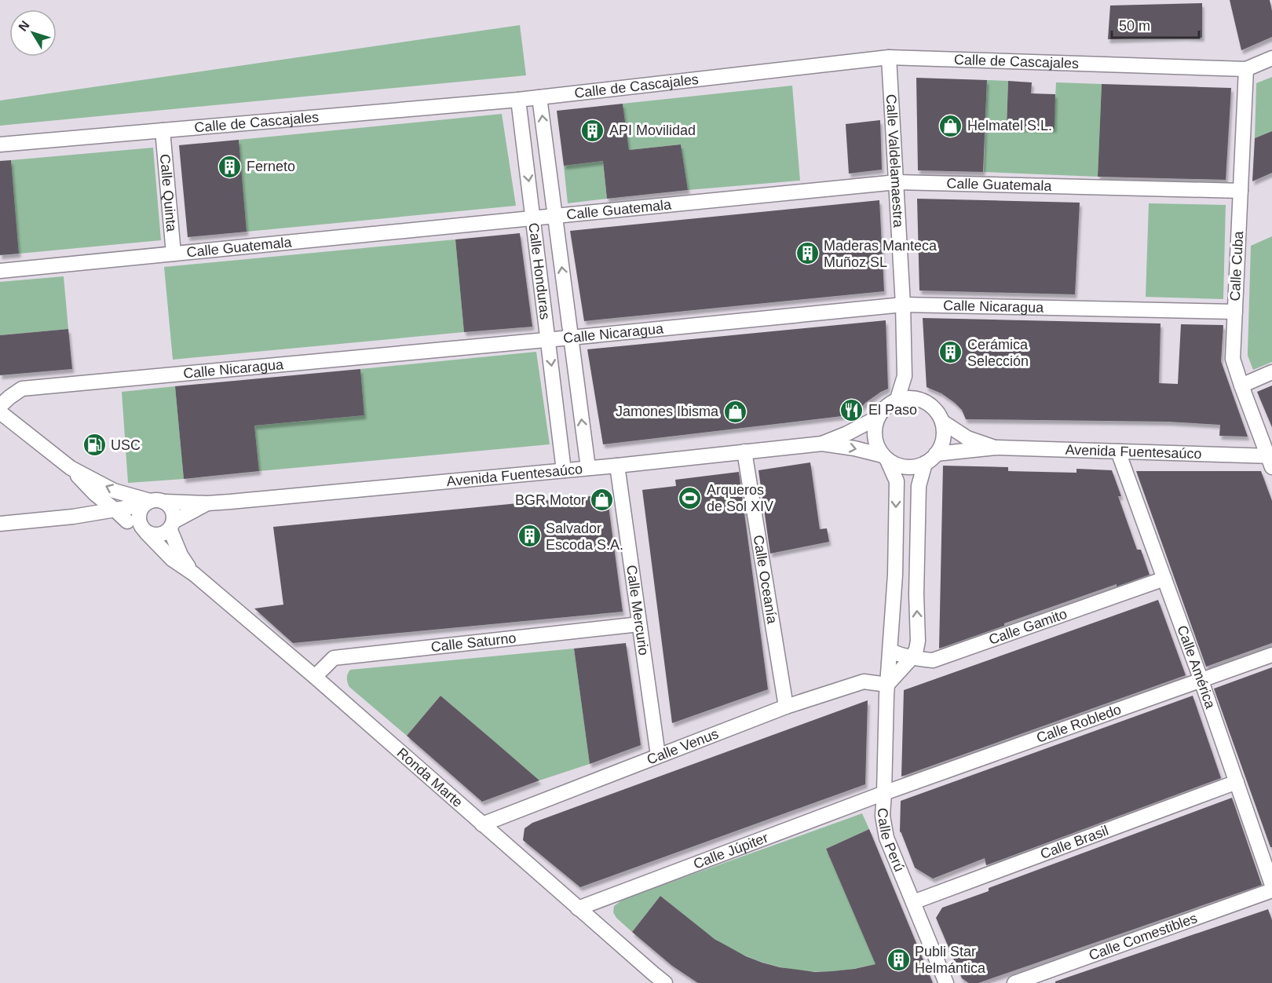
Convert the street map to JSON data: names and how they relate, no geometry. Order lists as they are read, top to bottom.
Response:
{
  "streets": {
    "street": [
      "Calle de Cascajales",
      "Calle Valdelamaestra",
      "Calle Guatemala",
      "Calle Quinta",
      "Calle Cuba",
      "Calle Honduras",
      "Calle Nicaragua",
      "Avenida Fuentesaúco",
      "Calle Oceanía",
      "Calle Mercurio",
      "Calle Gamito",
      "Calle Saturno",
      "Calle América",
      "Calle Robledo",
      "Calle Venus",
      "Ronda Marte",
      "Calle Perú",
      "Calle Brasil",
      "Calle Júpiter",
      "Calle Comestibles"
    ]
  },
  "crossings": [
    ["Calle de Cascajales", "Calle Valdelamaestra"],
    ["Calle de Cascajales", "Calle Quinta"],
    ["Calle de Cascajales", "Calle Cuba"],
    ["Calle de Cascajales", "Calle Honduras"],
    ["Calle Valdelamaestra", "Calle Guatemala"],
    ["Calle Valdelamaestra", "Calle Nicaragua"],
    ["Calle Valdelamaestra", "Avenida Fuentesaúco"],
    ["Calle Valdelamaestra", "Calle Perú"],
    ["Calle Guatemala", "Calle Quinta"],
    ["Calle Guatemala", "Calle Cuba"],
    ["Calle Guatemala", "Calle Honduras"],
    ["Calle Cuba", "Calle Nicaragua"],
    ["Calle Cuba", "Avenida Fuentesaúco"],
    ["Calle Honduras", "Calle Nicaragua"],
    ["Calle Honduras", "Avenida Fuentesaúco"],
    ["Avenida Fuentesaúco", "Calle Oceanía"],
    ["Avenida Fuentesaúco", "Calle Mercurio"],
    ["Avenida Fuentesaúco", "Calle América"],
    ["Avenida Fuentesaúco", "Ronda Marte"],
    ["Avenida Fuentesaúco", "Calle Perú"],
    ["Calle Oceanía", "Calle Venus"],
    ["Calle Mercurio", "Calle Saturno"],
    ["Calle Mercurio", "Calle Venus"],
    ["Calle Gamito", "Calle América"],
    ["Calle Gamito", "Calle Perú"],
    ["Calle Saturno", "Ronda Marte"],
    ["Calle América", "Calle Robledo"],
    ["Calle América", "Calle Brasil"],
    ["Calle Robledo", "Calle Perú"],
    ["Calle Robledo", "Calle Júpiter"],
    ["Calle Venus", "Ronda Marte"],
    ["Calle Venus", "Calle Perú"],
    ["Ronda Marte", "Calle Júpiter"],
    ["Calle Perú", "Calle Brasil"],
    ["Calle Perú", "Calle Júpiter"]
  ],
  "places": {
    "shop": ["Helmatel S.L.", "Jamones Ibisma", "BGR Motor"],
    "building": [
      "API Movilidad",
      "Ferneto",
      "Maderas Manteca Muñoz SL",
      "Cerámica Selección",
      "Salvador Escoda S.A.",
      "Publi Star Helmántica"
    ],
    "restaurant": ["El Paso"],
    "fuel station": ["USC"],
    "sports": ["Arqueros de Sol XIV"]
  },
  "scale_bar": "50 m",
  "north": "top left"
}
